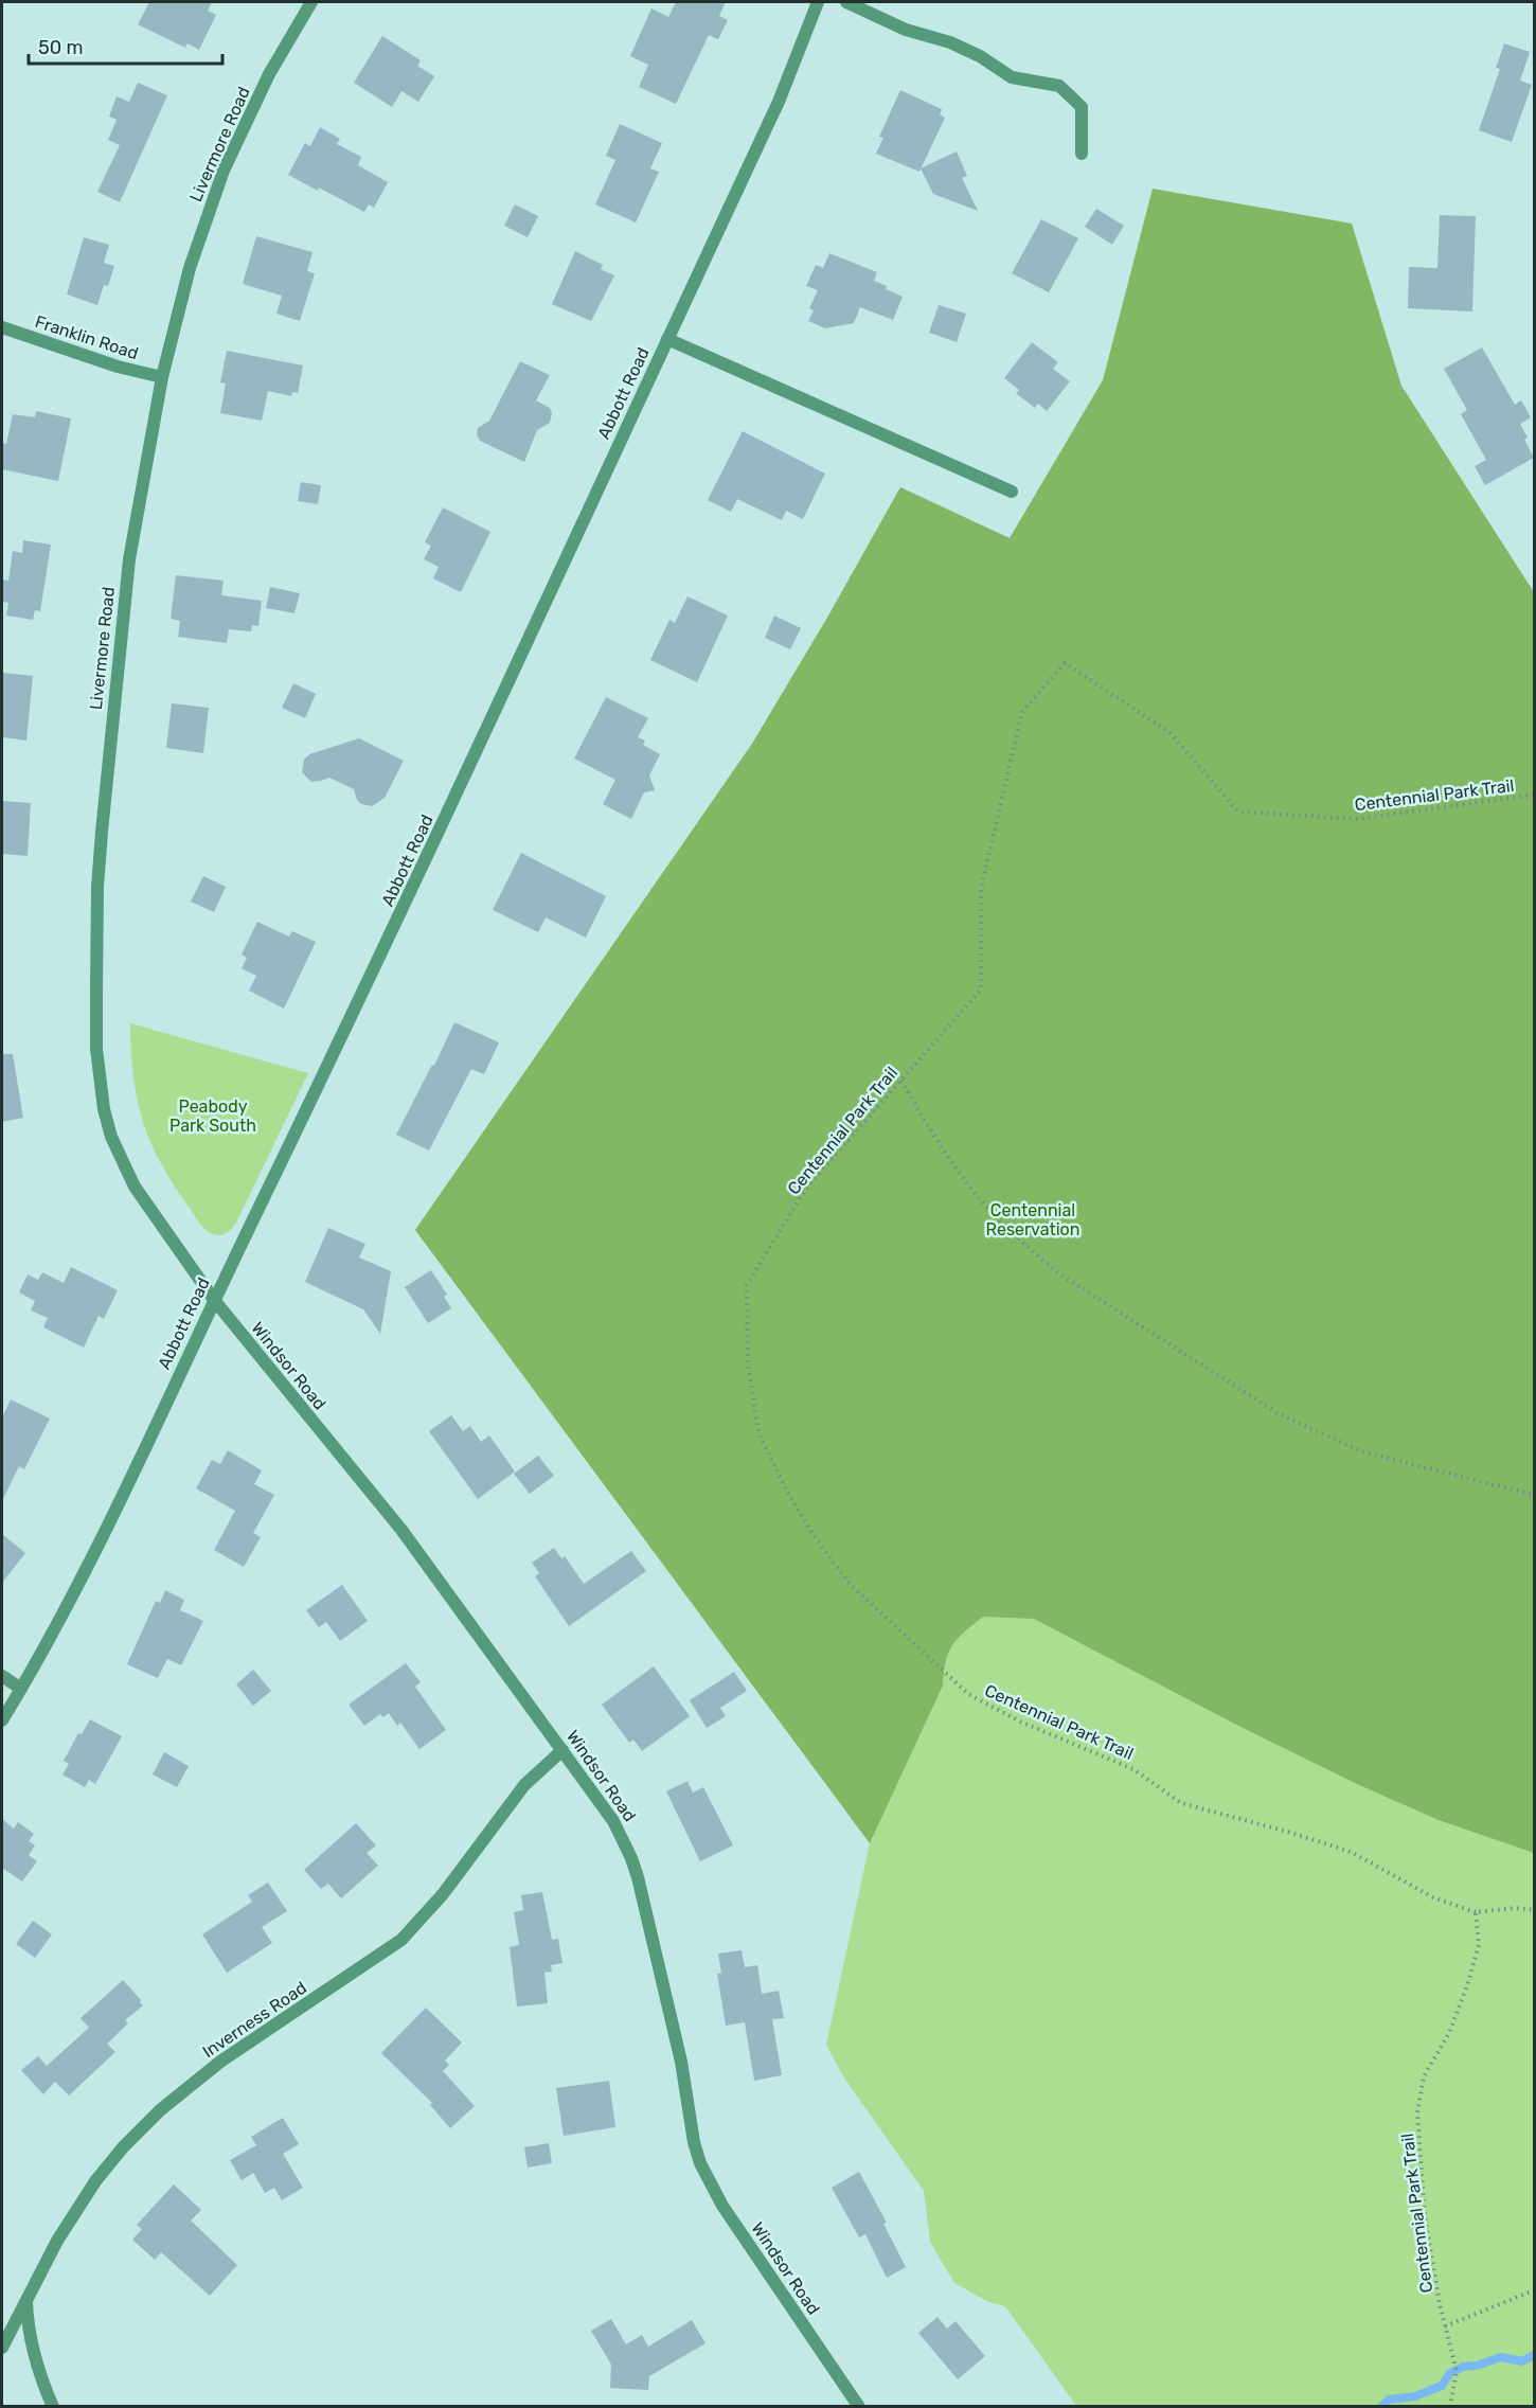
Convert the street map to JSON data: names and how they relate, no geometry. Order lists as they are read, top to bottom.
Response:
{
  "streets": {
    "street": [
      "Livermore Road",
      "Franklin Road",
      "Abbott Road",
      "Windsor Road",
      "Inverness Road"
    ],
    "path": ["Centennial Park Trail"]
  },
  "crossings": [
    ["Livermore Road", "Franklin Road"],
    ["Livermore Road", "Abbott Road"],
    ["Livermore Road", "Windsor Road"],
    ["Abbott Road", "Windsor Road"],
    ["Windsor Road", "Inverness Road"]
  ],
  "parks": ["Peabody Park South", "Centennial Reservation"],
  "scale_bar": "50 m"
}
